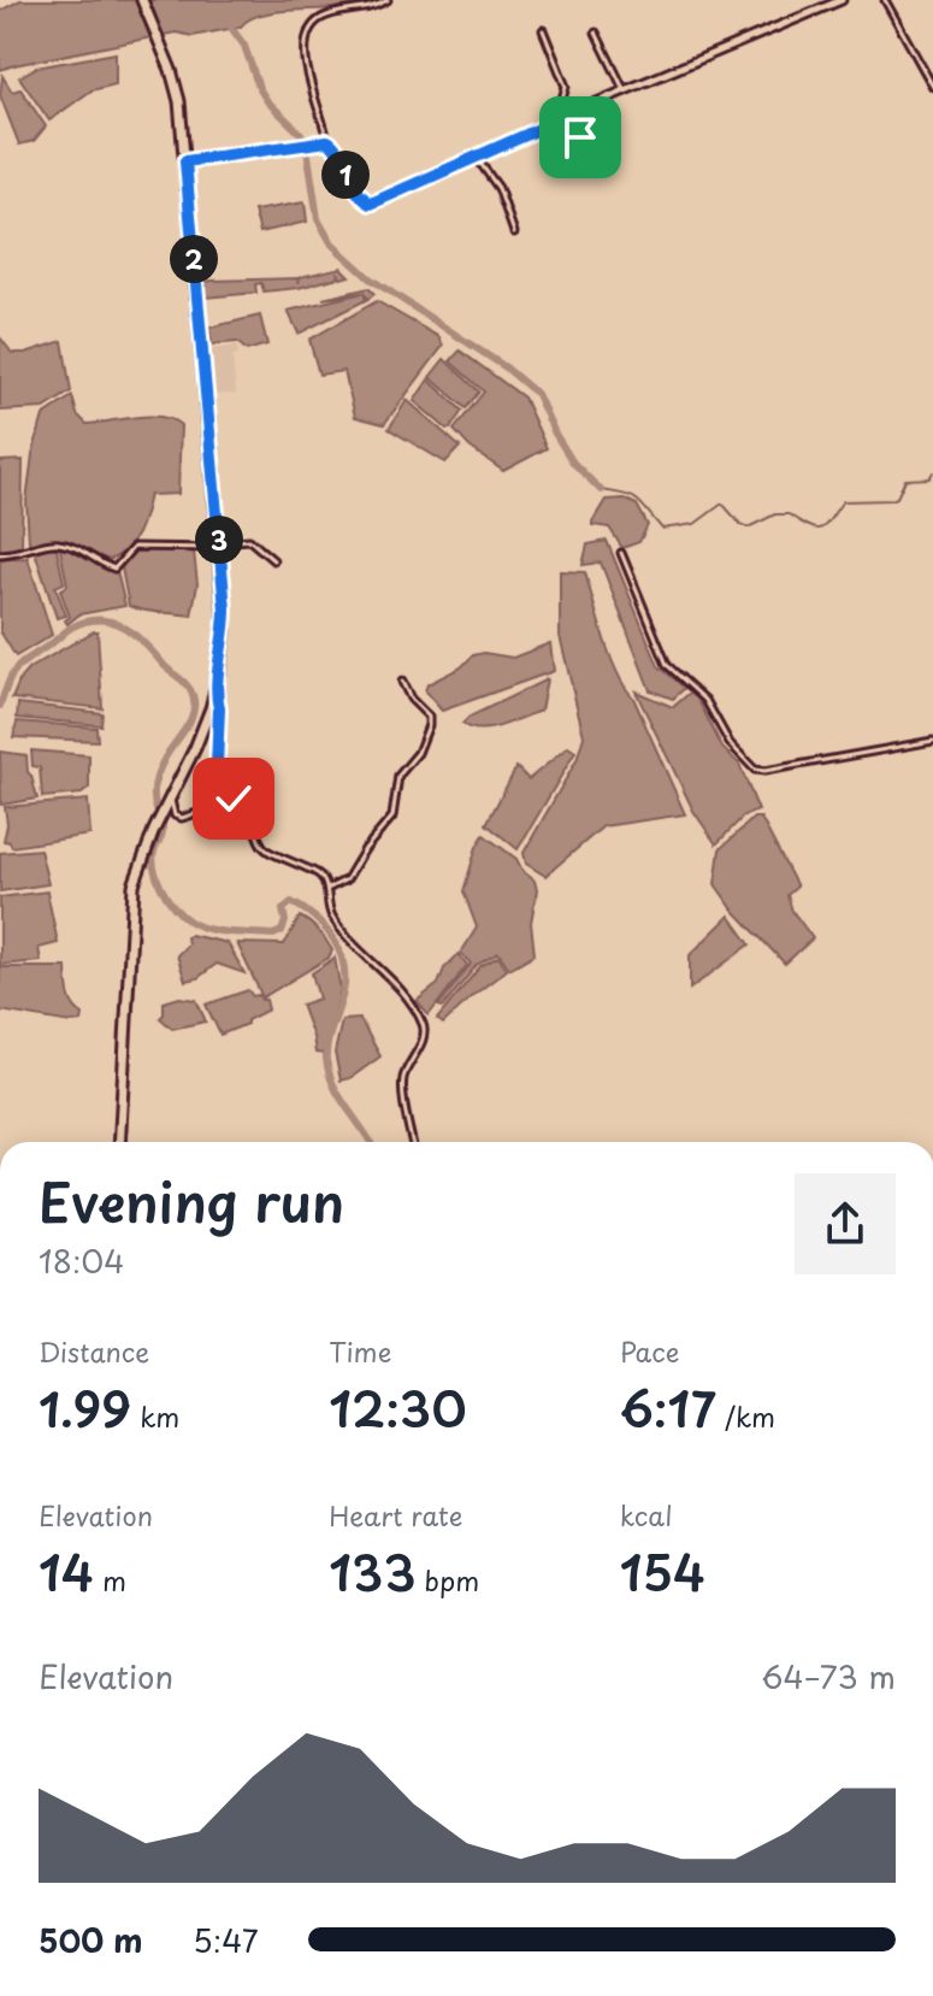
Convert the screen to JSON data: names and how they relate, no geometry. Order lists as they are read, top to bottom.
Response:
{
  "page": {
    "pins": ["1", "2", "3"],
    "heading": ["Evening run", "18:04"],
    "stats": [
      ["Distance", "1.99 km"],
      ["Time", "12:30"],
      ["Pace", "6:17 /km"],
      ["Elevation", "14 m"],
      ["Heart rate", "133 bpm"],
      ["kcal", "154"]
    ],
    "chart": ["Elevation", "64–73 m"],
    "list": [
      {
        "name": "500 m",
        "note": "5:47"
      }
    ]
  }
}
